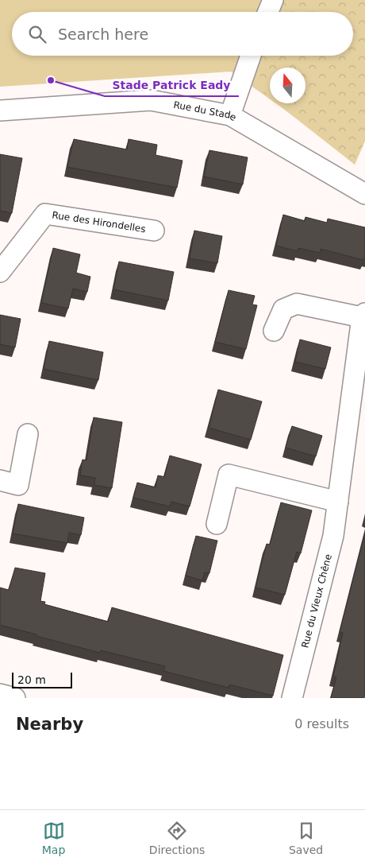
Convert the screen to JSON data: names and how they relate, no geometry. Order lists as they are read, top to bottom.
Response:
{
  "streets": {
    "street": ["Rue du Stade", "Rue des Hirondelles", "Rue du Vieux Chêne"]
  },
  "places": ["Stade Patrick Eady"],
  "scale_bar": "20 m",
  "north": "top",
  "page": {
    "search": "Search here",
    "scale": "20 m",
    "heading": ["Nearby", "0 results"],
    "nav": ["Map", "Directions", "Saved"]
  }
}
